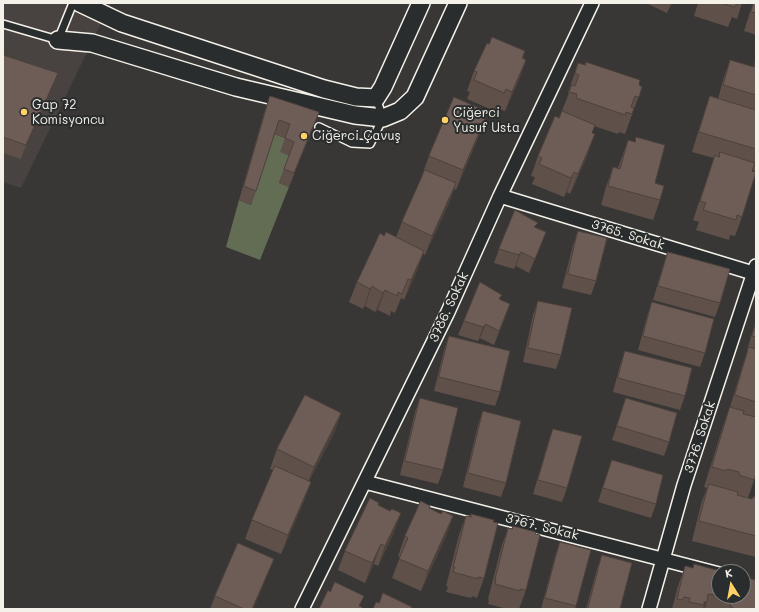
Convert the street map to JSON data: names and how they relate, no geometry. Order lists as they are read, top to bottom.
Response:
{
  "streets": {
    "street": [
      "3765. Sokak",
      "3786. Sokak",
      "3776. Sokak",
      "3767. Sokak"
    ]
  },
  "crossings": [
    ["3765. Sokak", "3786. Sokak"],
    ["3765. Sokak", "3776. Sokak"],
    ["3786. Sokak", "3767. Sokak"],
    ["3776. Sokak", "3767. Sokak"]
  ],
  "places": ["Gap 72 Komisyoncu", "Ciğerci Yusuf Usta", "Ciğerci Çavuş"],
  "north": "top"
}
